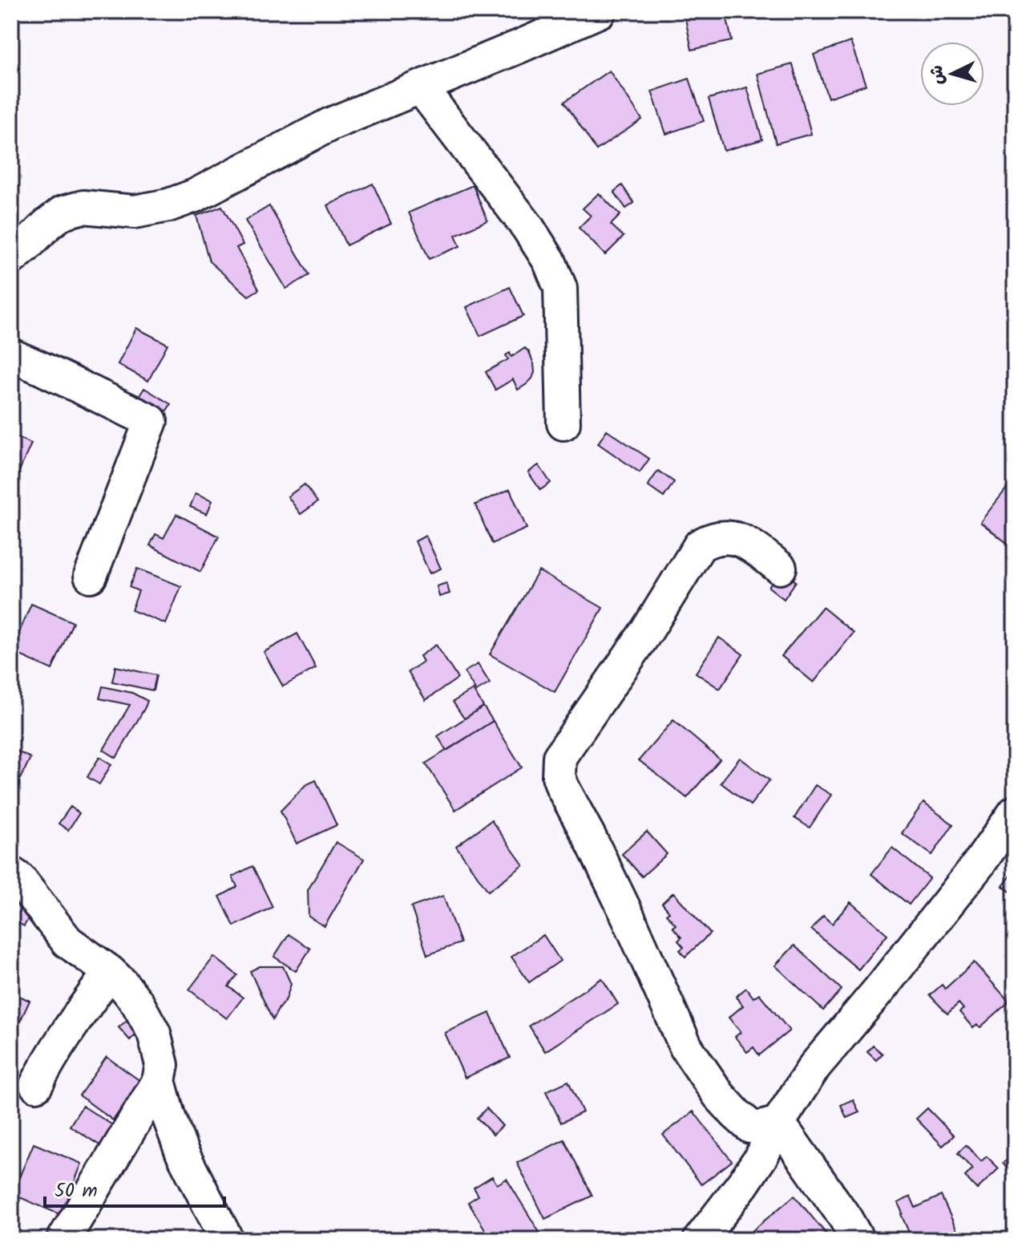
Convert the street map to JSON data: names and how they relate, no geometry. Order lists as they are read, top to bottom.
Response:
{
  "scale_bar": "50 m",
  "north": "left"
}
